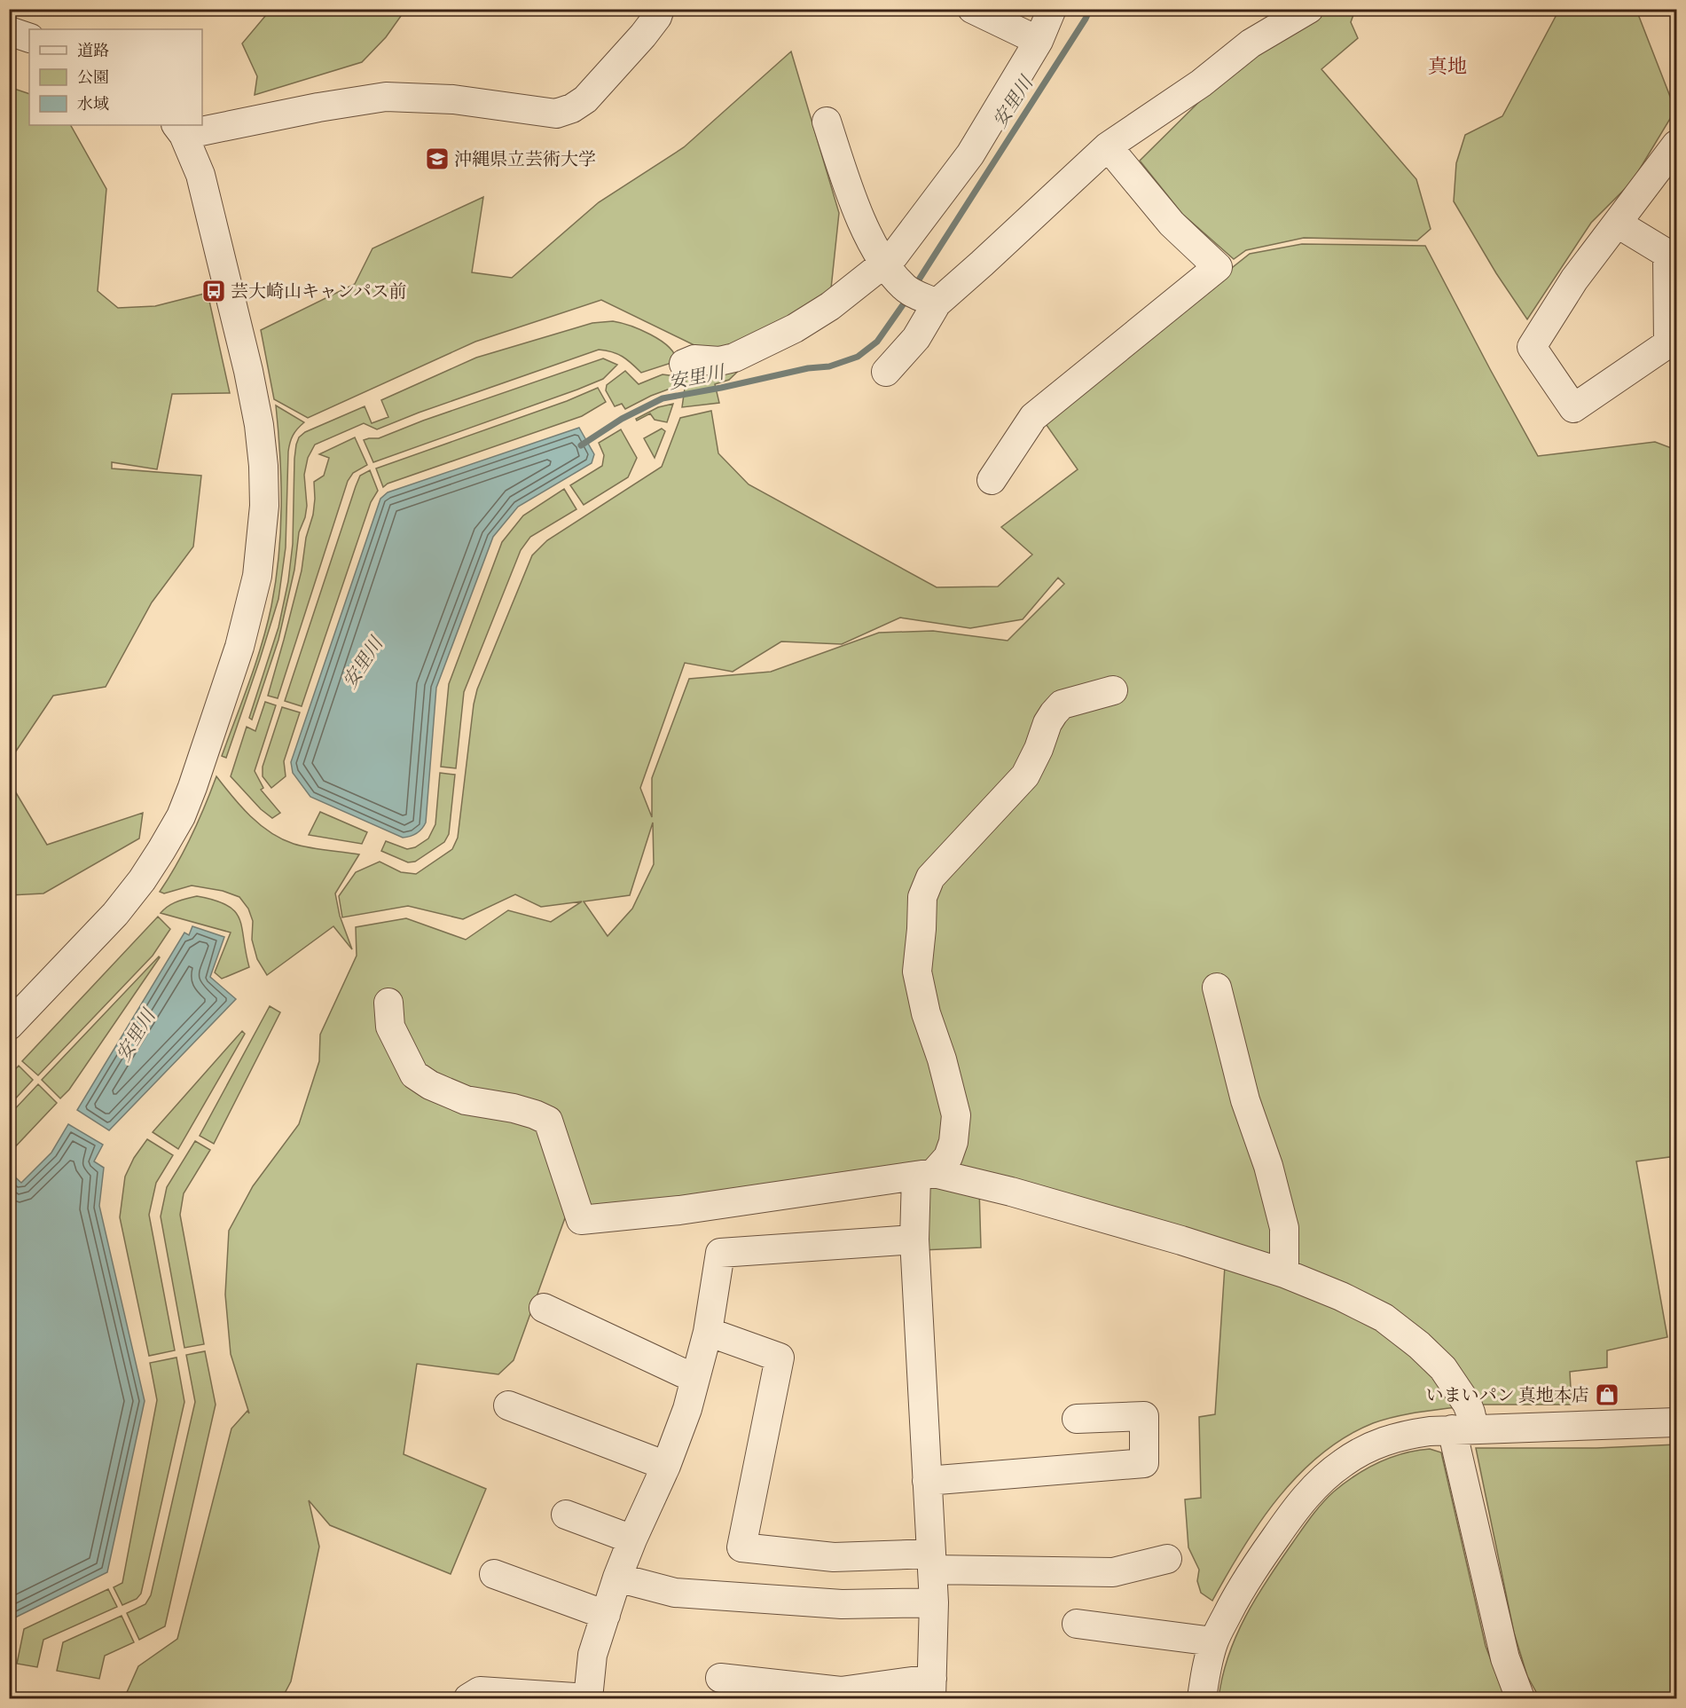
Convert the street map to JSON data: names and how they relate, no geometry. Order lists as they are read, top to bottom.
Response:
{
  "districts": ["真地"],
  "water": ["安里川"],
  "places": {
    "school or university": ["沖縄県立芸術大学"],
    "bus stop": ["芸大崎山キャンパス前"],
    "shop": ["いまいパン 真地本店"]
  },
  "legend": ["道路", "公園", "水域"]
}
